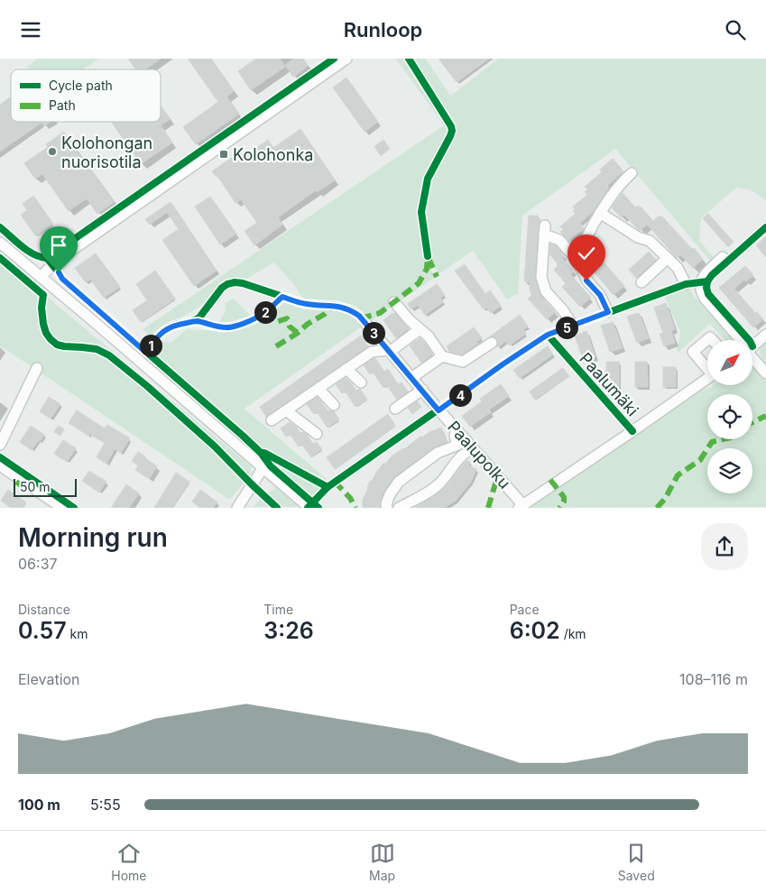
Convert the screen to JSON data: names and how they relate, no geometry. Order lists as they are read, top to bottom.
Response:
{
  "streets": {
    "street": ["Paalupolku"],
    "cycle path": ["Paalumäki"]
  },
  "places": {
    "other": ["Kolohongan nuorisotila"],
    "transit": ["Kolohonka"]
  },
  "legend": ["Cycle path", "Path"],
  "scale_bar": "50 m",
  "north": "top right",
  "page": {
    "header": "Runloop",
    "pins": [
      "2",
      "5",
      "3",
      "1",
      "4"
    ],
    "scale": "50 m",
    "heading": ["Morning run", "06:37"],
    "stats": [
      ["Distance", "0.57 km"],
      ["Time", "3:26"],
      ["Pace", "6:02 /km"]
    ],
    "chart": ["Elevation", "108–116 m"],
    "list": [
      {
        "name": "100 m",
        "note": "5:55"
      }
    ],
    "tabs": ["Home", "Map", "Saved"]
  }
}
